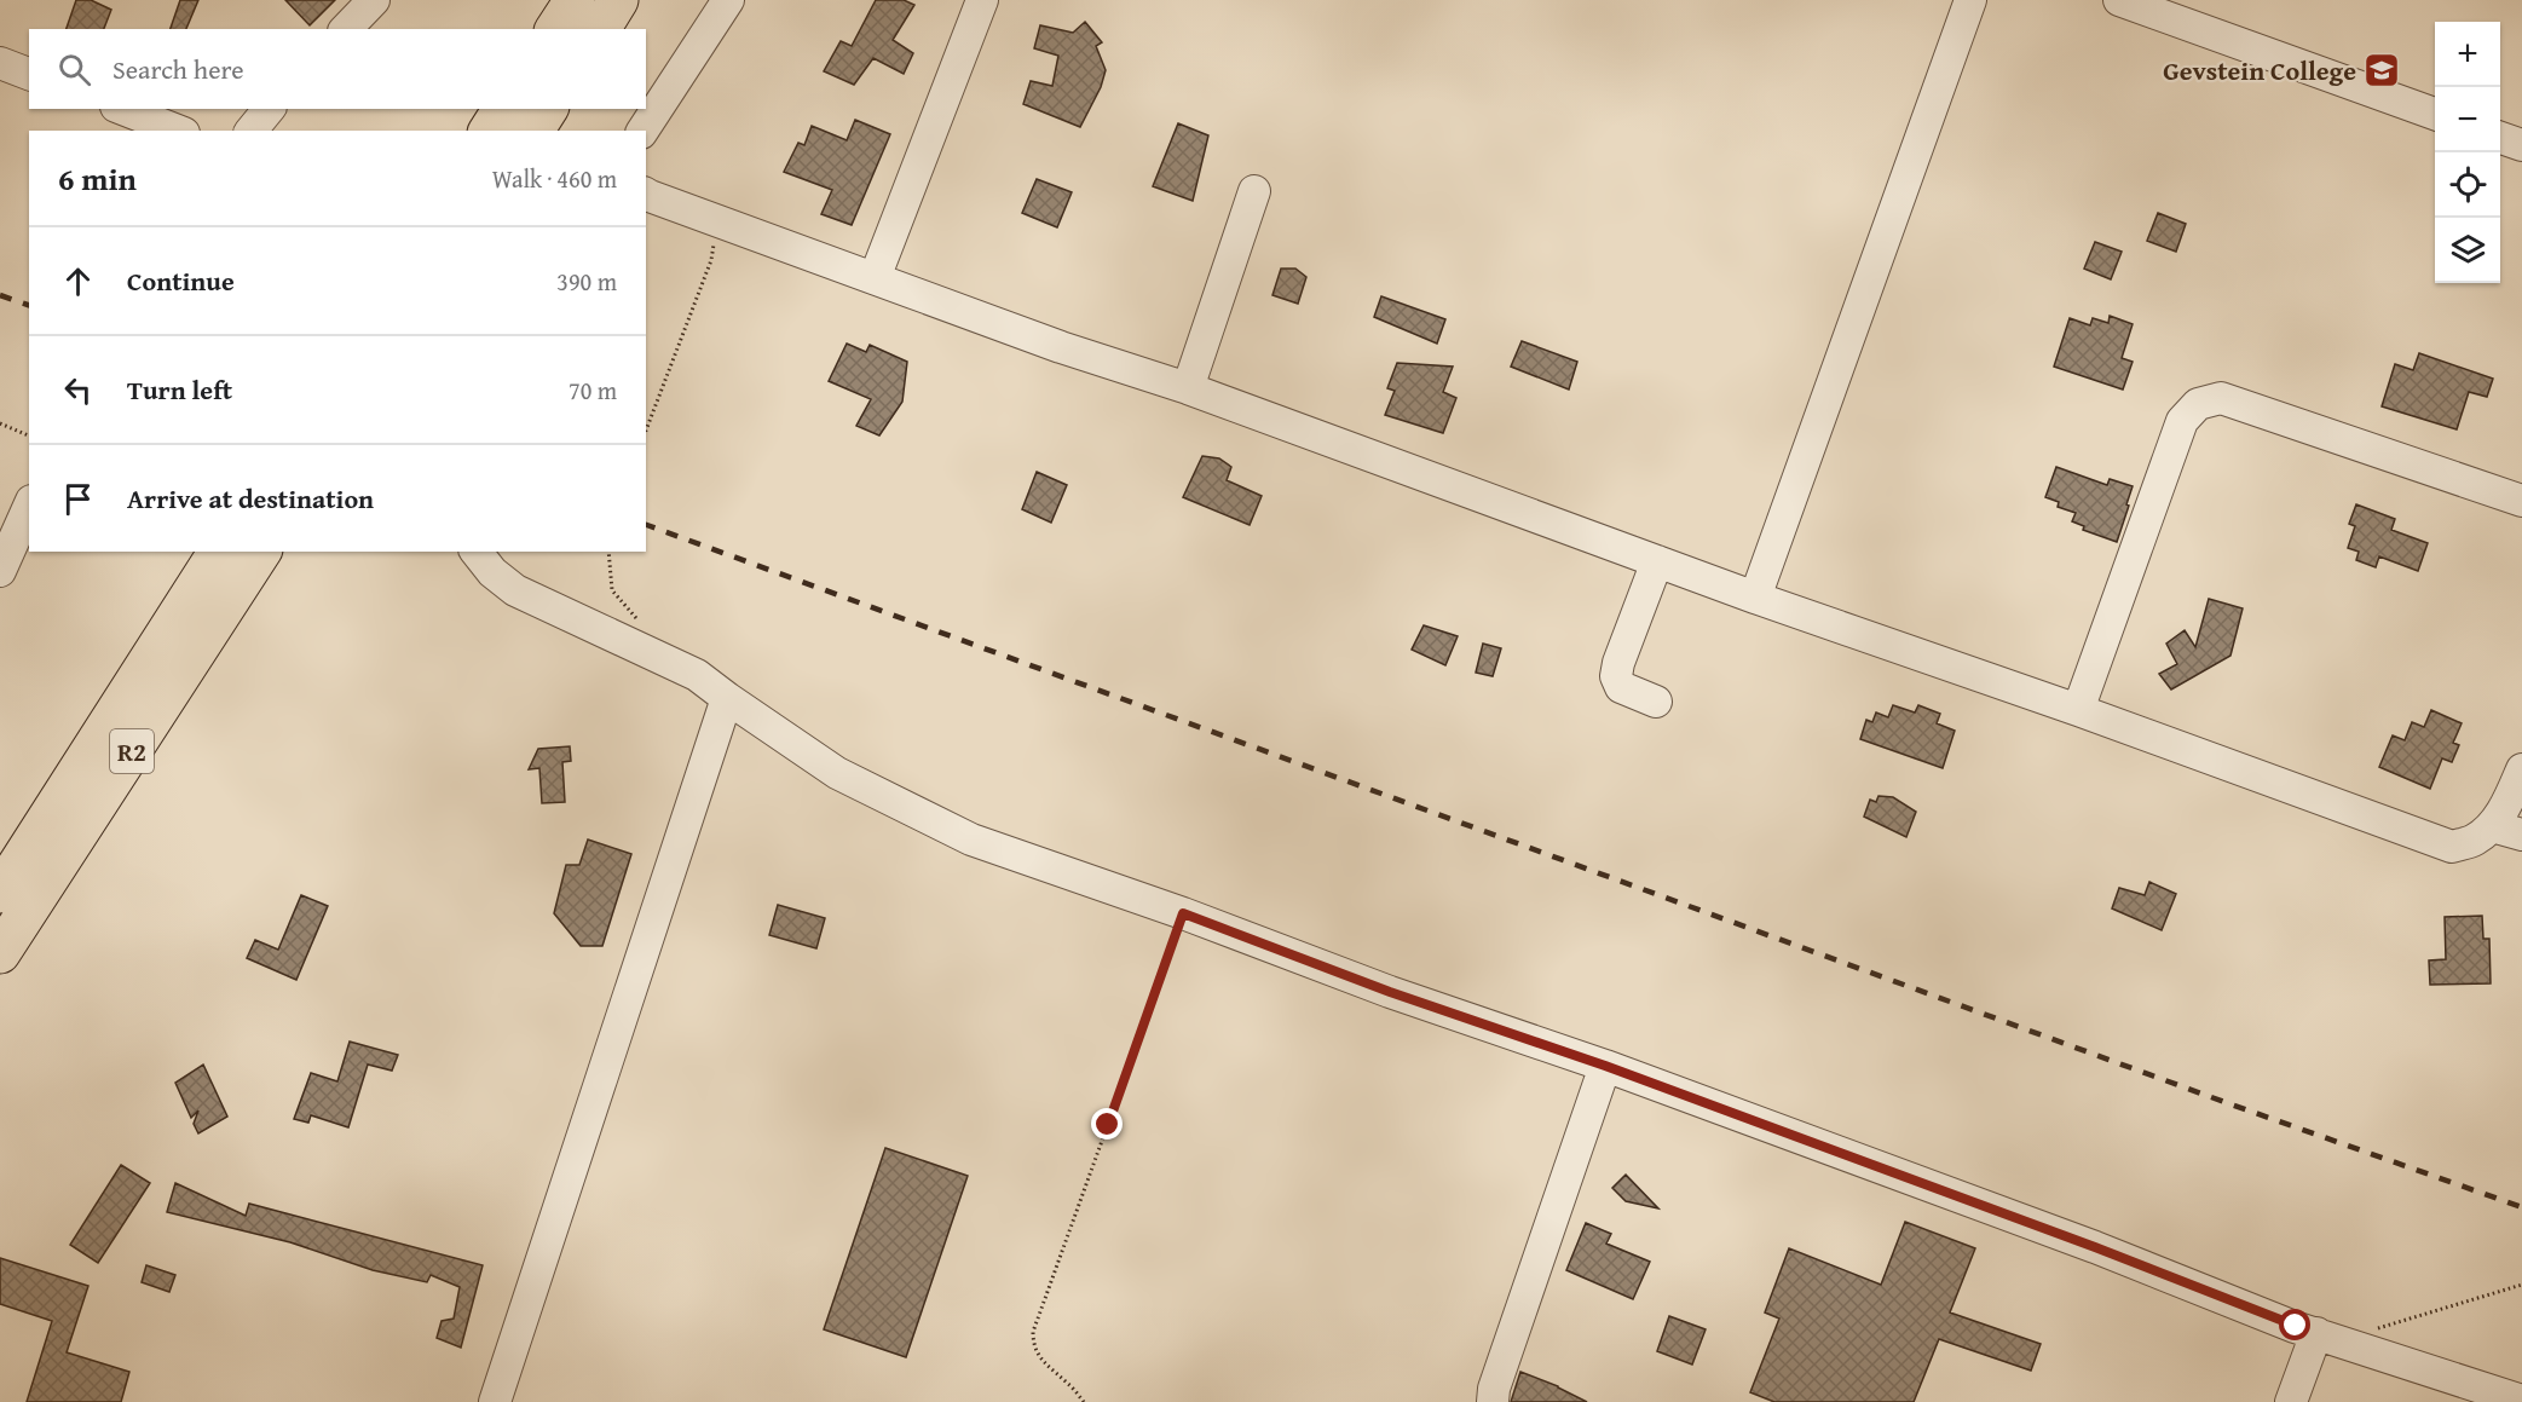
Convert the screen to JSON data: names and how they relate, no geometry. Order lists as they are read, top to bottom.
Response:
{
  "streets": {
    "highway": ["R2"]
  },
  "places": {
    "school or university": ["Gevstein College"]
  },
  "page": {
    "map_buttons": ["+", "−"],
    "search": "Search here",
    "heading": ["6 min", "Walk · 460 m"],
    "list": [
      ["Continue", "390 m"],
      ["Turn left", "70 m"],
      "Arrive at destination"
    ]
  }
}
